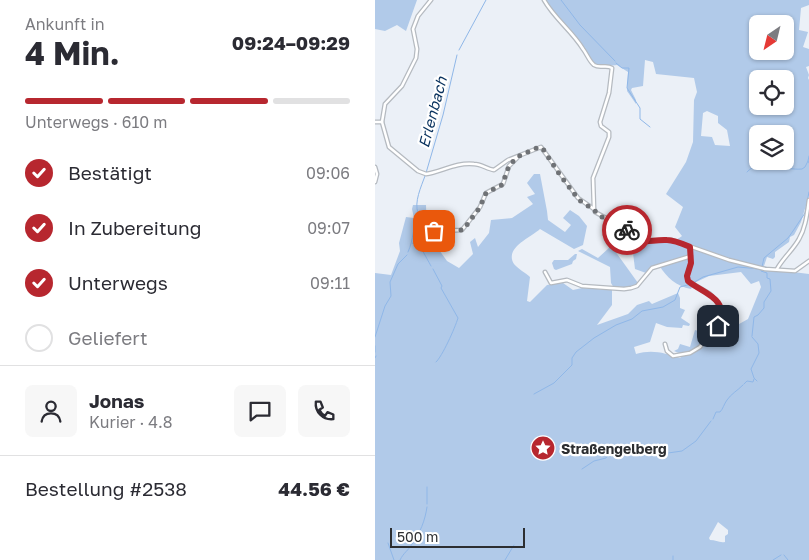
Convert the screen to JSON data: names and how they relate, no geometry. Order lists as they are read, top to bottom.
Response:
{
  "water": ["Erlenbach"],
  "places": {
    "place": ["Straßengelberg"]
  },
  "scale_bar": "500 m",
  "north": "bottom left",
  "page": {
    "heading": ["4 Min.", "Ankunft in", "09:24–09:29"],
    "panel": [
      "Jonas",
      "Kurier · 4.8",
      "Bestellung #2538",
      "44.56 €"
    ],
    "bar": "Unterwegs · 610 m",
    "list": [
      ["Bestätigt", "09:06"],
      ["In Zubereitung", "09:07"],
      ["Unterwegs", "09:11"],
      "Geliefert"
    ],
    "scale": "500 m"
  }
}
